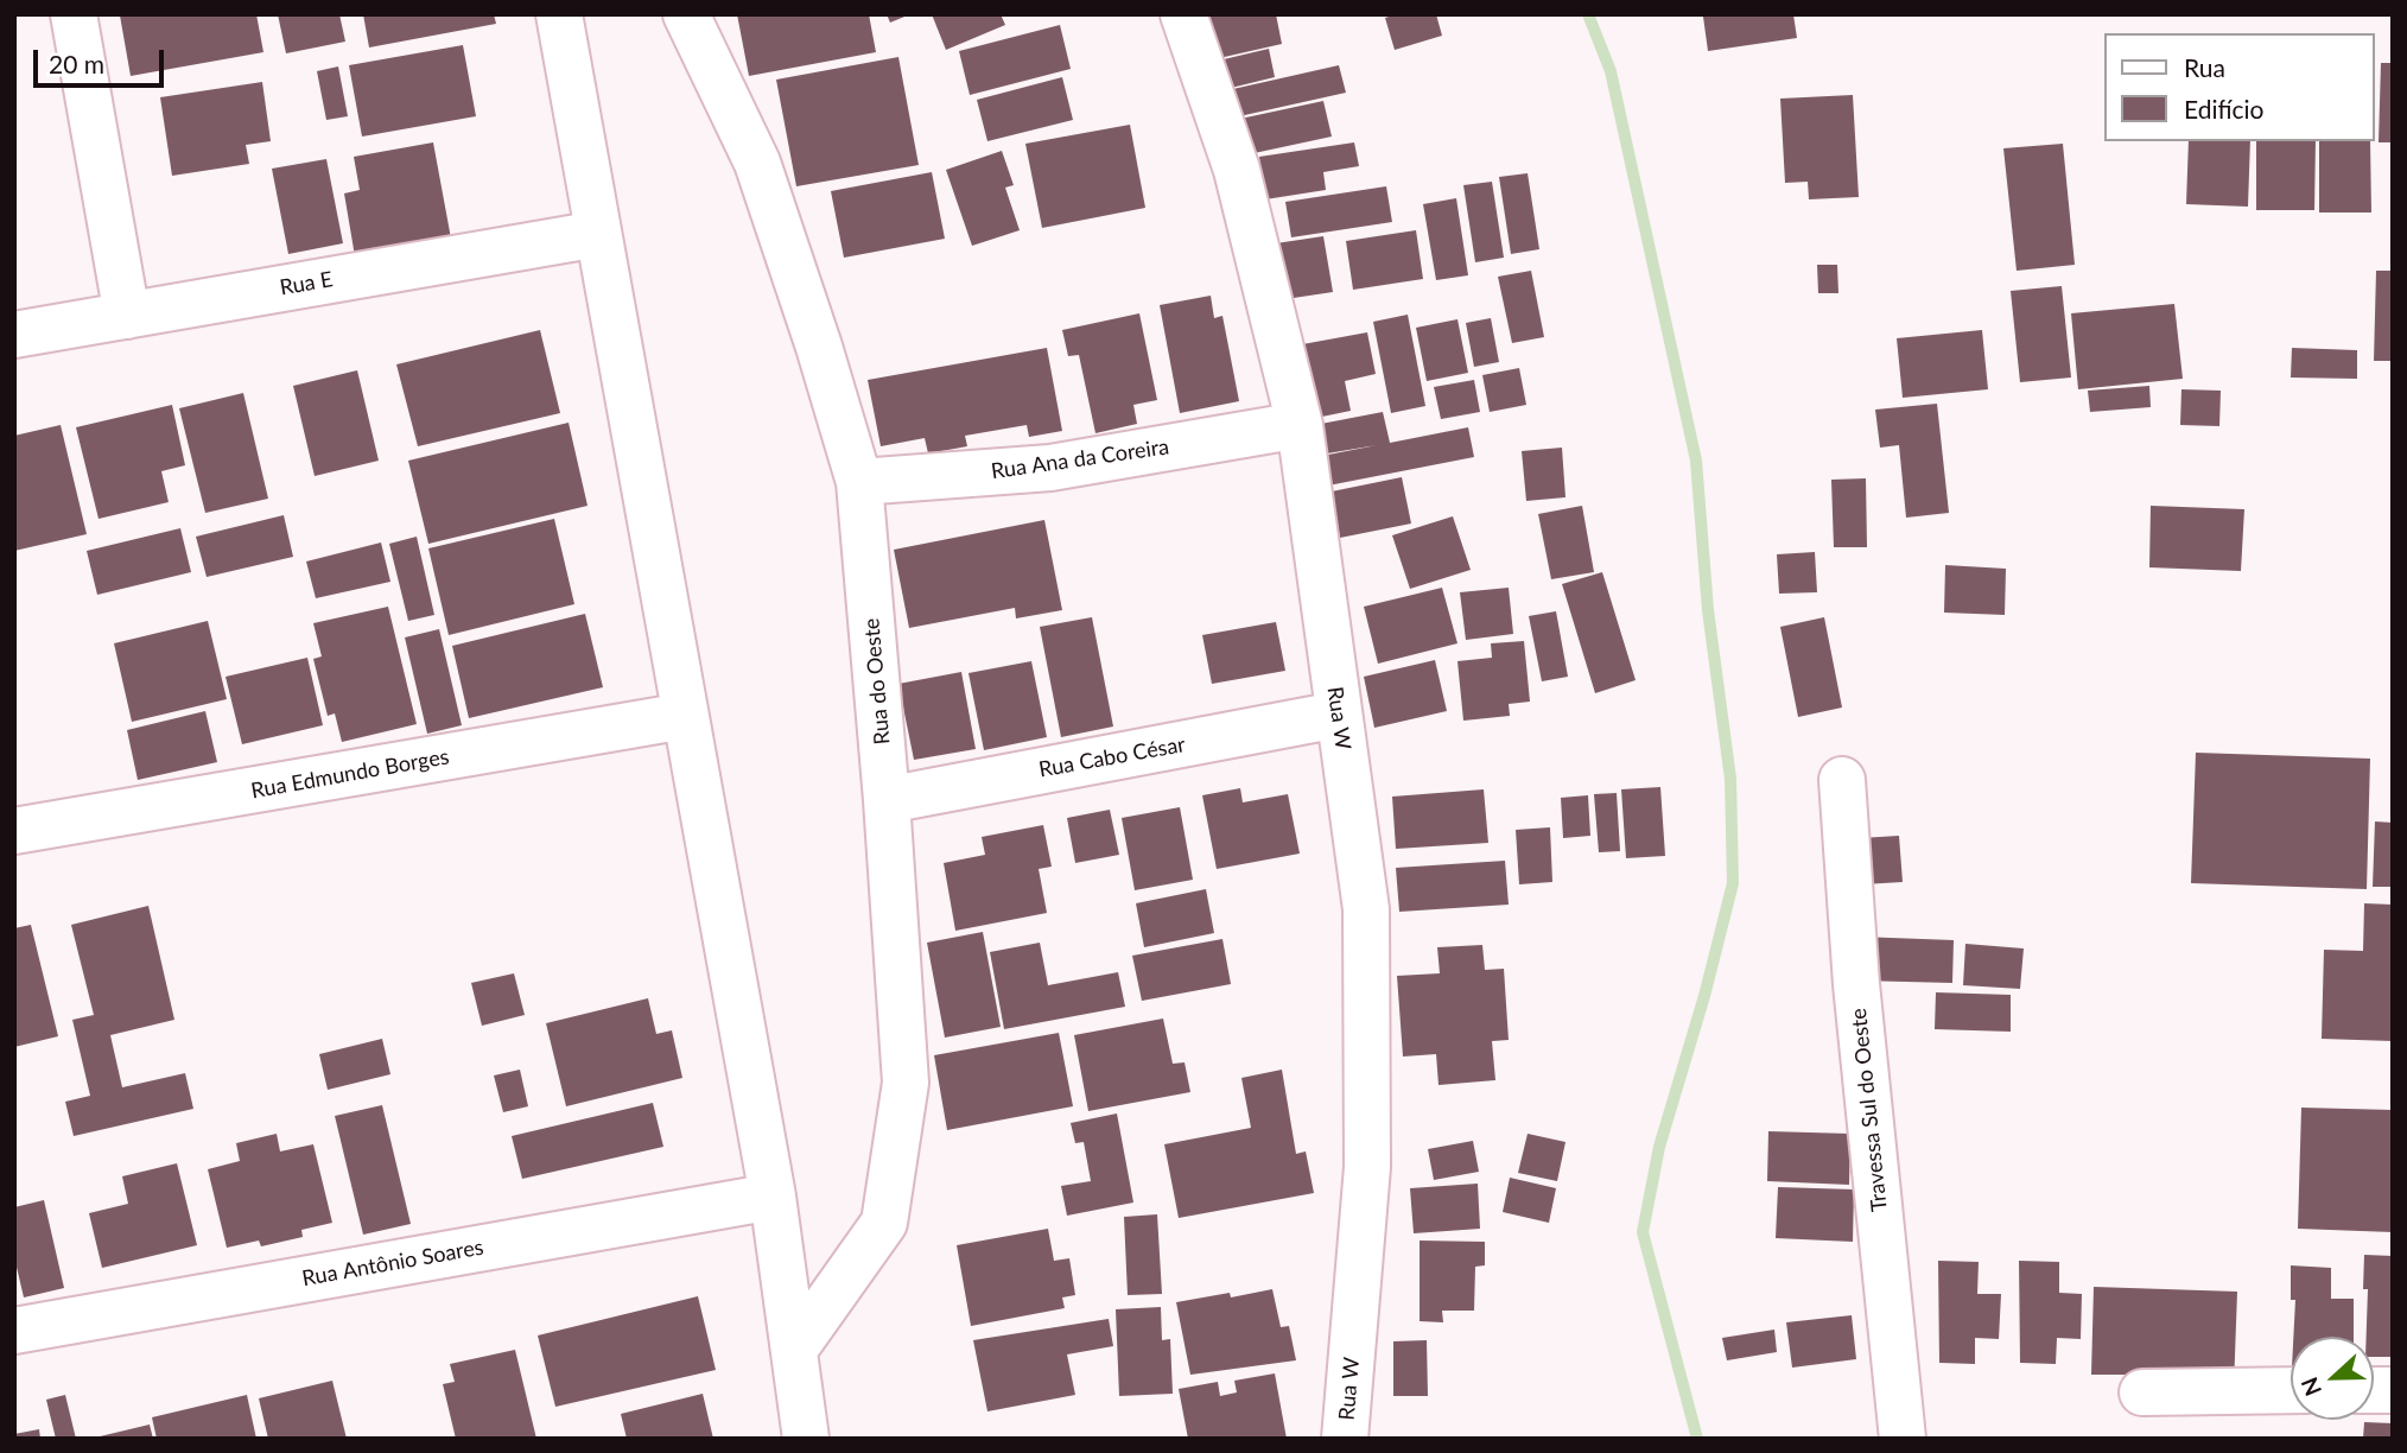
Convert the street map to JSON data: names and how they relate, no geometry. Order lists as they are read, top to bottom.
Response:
{
  "streets": {
    "street": [
      "Rua E",
      "Rua Ana da Coreira",
      "Rua do Oeste",
      "Rua W",
      "Rua Cabo César",
      "Rua Edmundo Borges",
      "Travessa Sul do Oeste",
      "Rua Antônio Soares"
    ]
  },
  "crossings": [
    ["Rua Ana da Coreira", "Rua do Oeste"],
    ["Rua Ana da Coreira", "Rua W"],
    ["Rua do Oeste", "Rua Cabo César"],
    ["Rua W", "Rua Cabo César"]
  ],
  "legend": ["Rua", "Edifício"],
  "scale_bar": "20 m",
  "north": "left"
}
